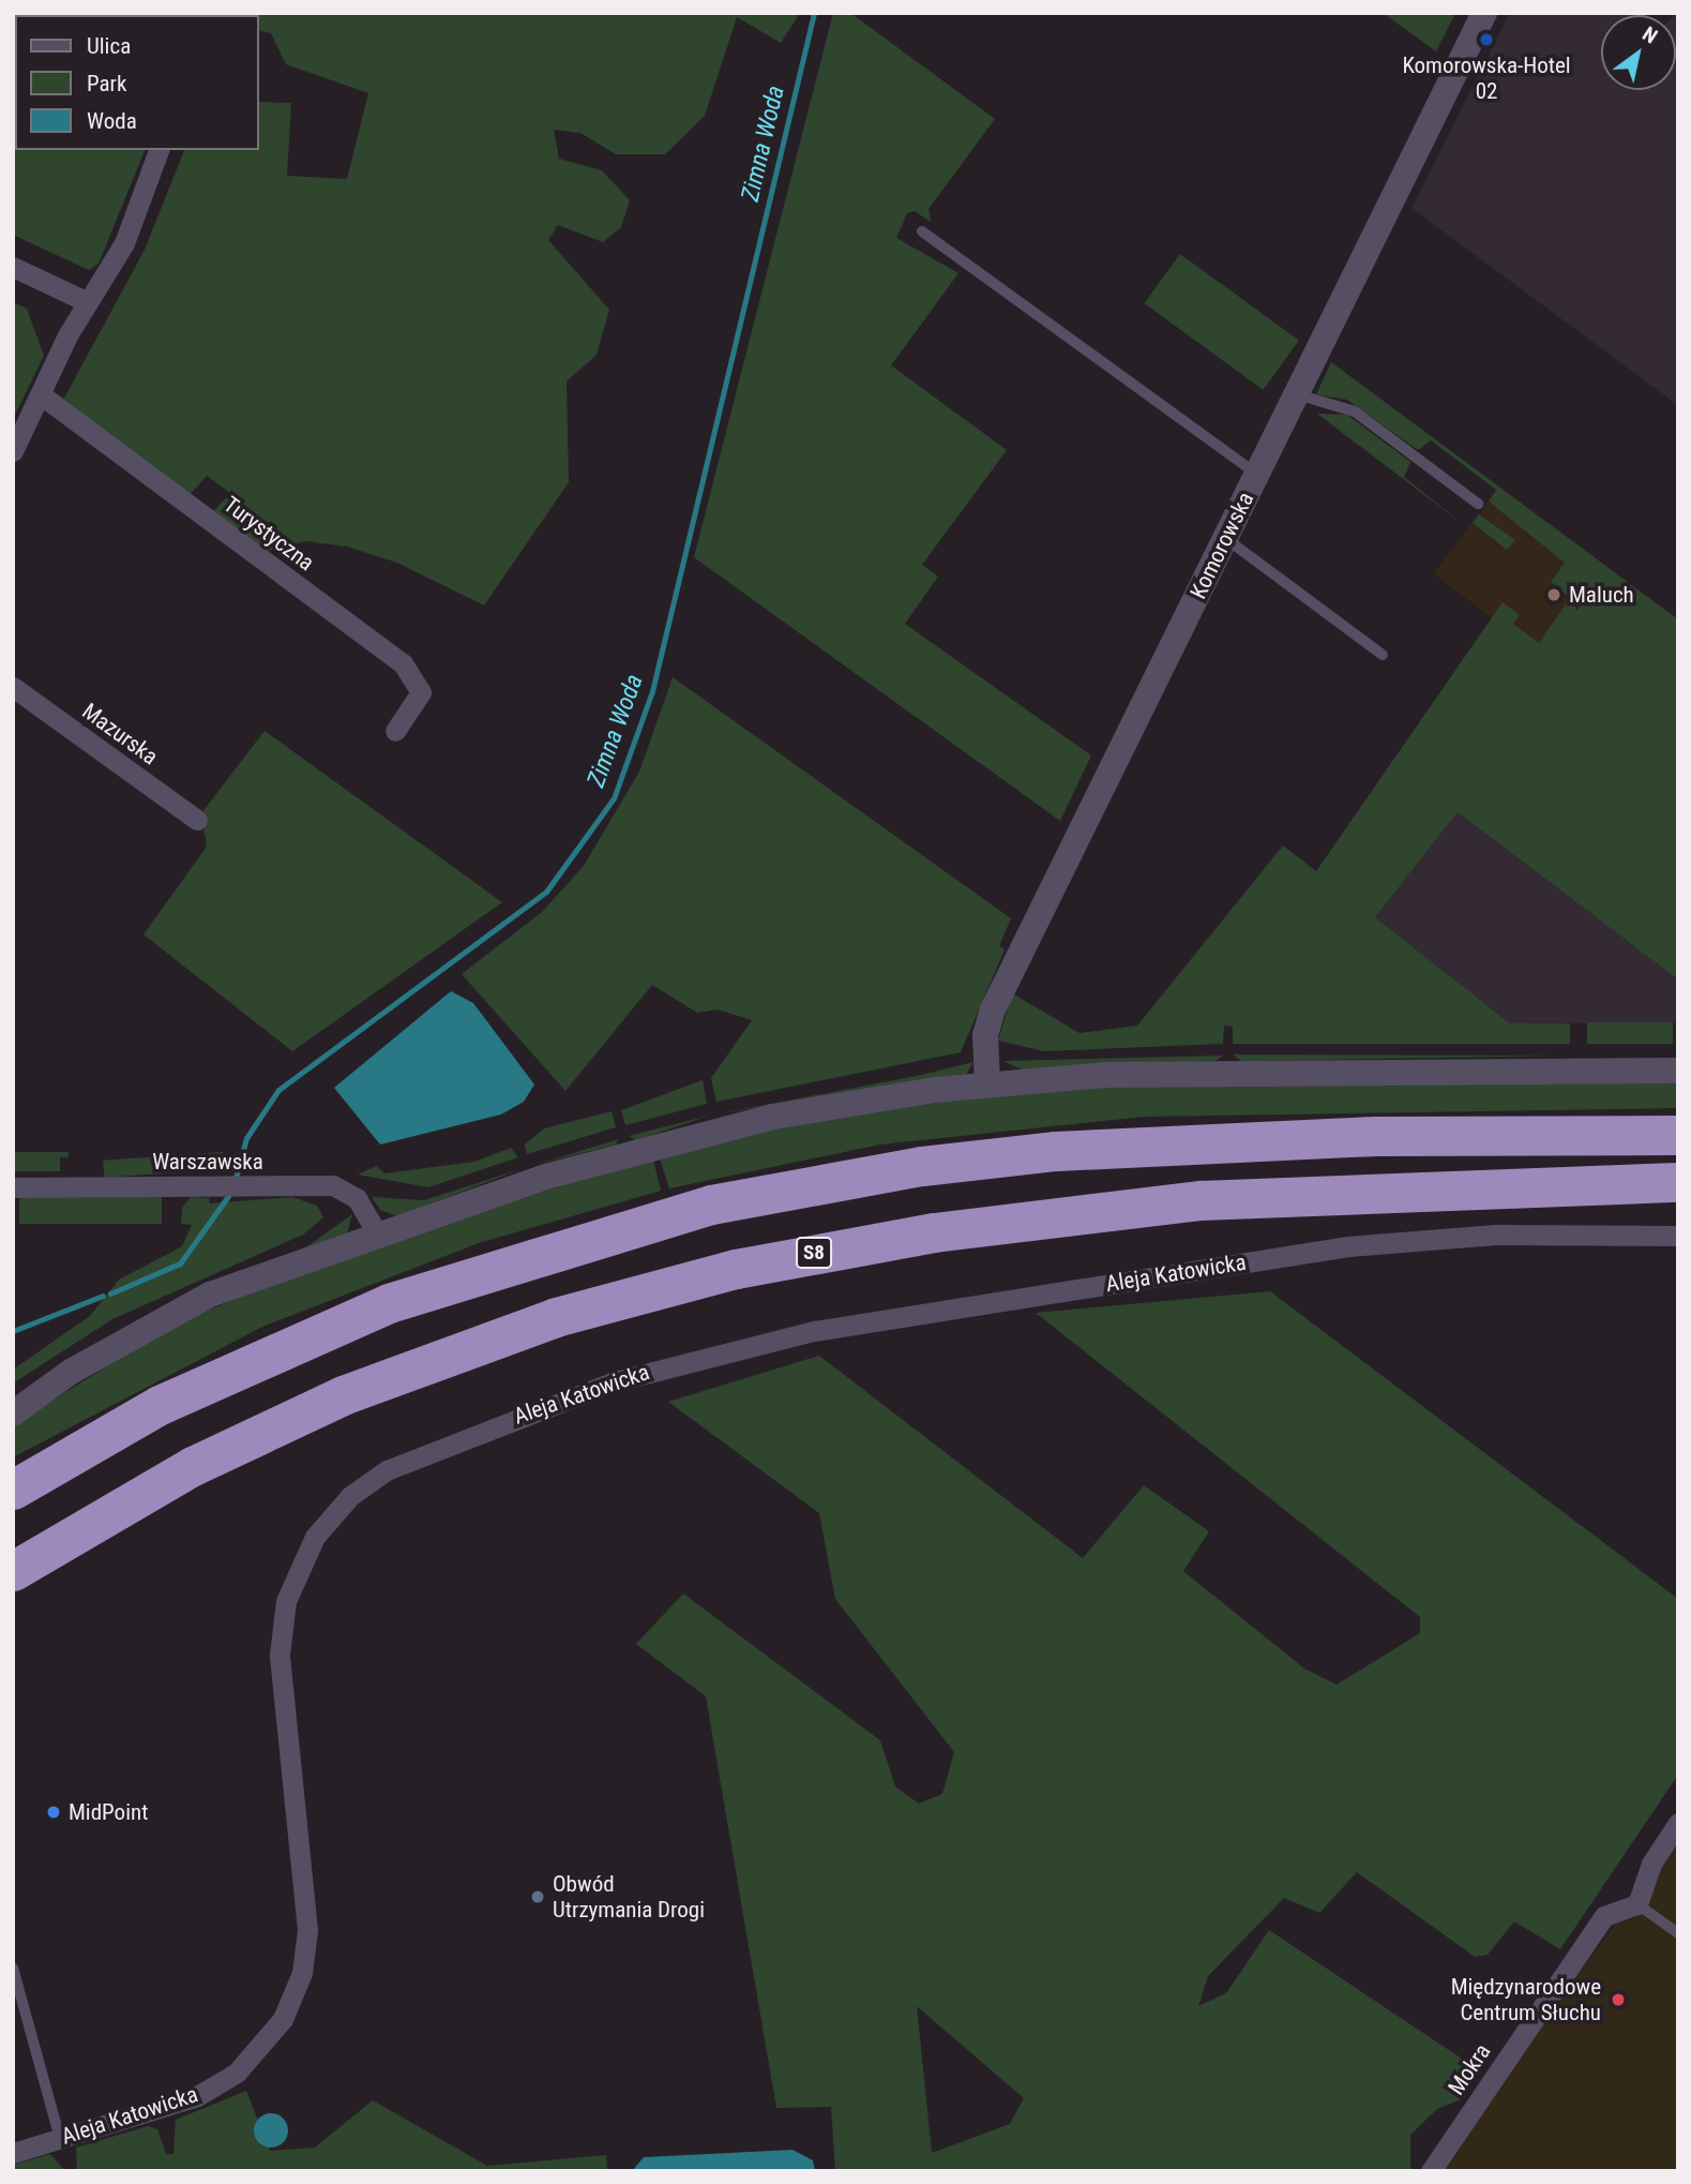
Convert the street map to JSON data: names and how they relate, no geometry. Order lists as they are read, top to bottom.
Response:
{
  "streets": {
    "highway": ["S8"],
    "street": [
      "Turystyczna",
      "Komorowska",
      "Mazurska",
      "Warszawska",
      "Aleja Katowicka",
      "Mokra"
    ]
  },
  "water": ["Zimna Woda"],
  "places": [
    "Komorowska-Hotel 02",
    "Maluch",
    "MidPoint",
    "Obwód Utrzymania Drogi",
    "Międzynarodowe Centrum Słuchu"
  ],
  "legend": ["Ulica", "Park", "Woda"],
  "north": "top right"
}
